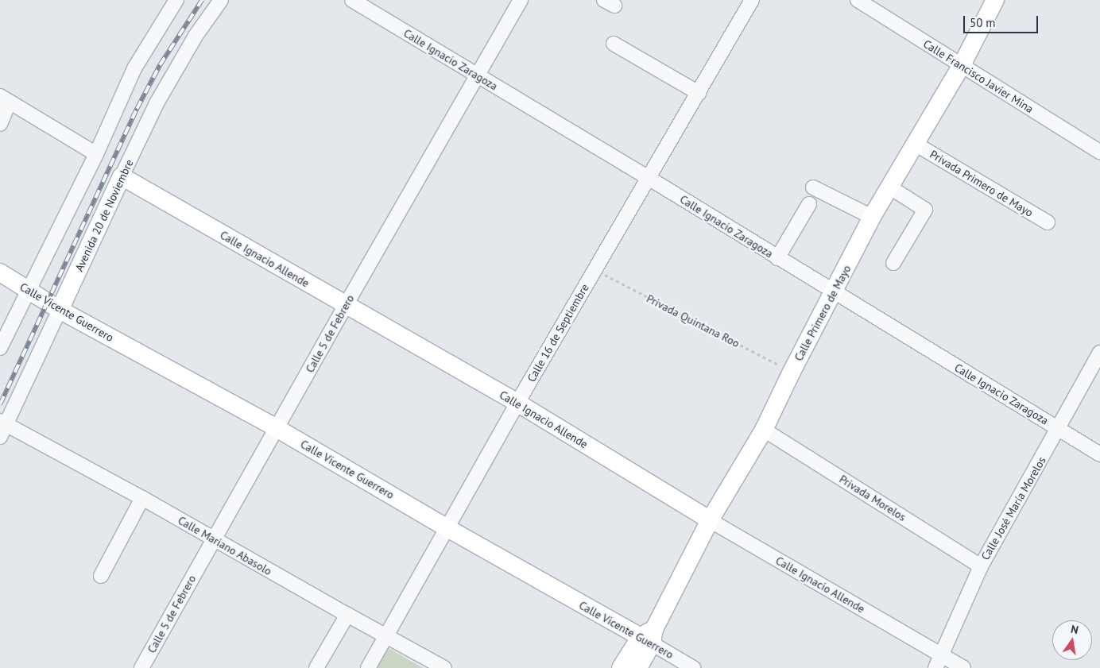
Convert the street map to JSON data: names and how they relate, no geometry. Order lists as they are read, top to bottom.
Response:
{
  "streets": {
    "main road": [
      "Avenida 20 de Noviembre",
      "Calle Ignacio Allende",
      "Calle Vicente Guerrero",
      "Calle Primero de Mayo"
    ],
    "street": [
      "Calle Ignacio Zaragoza",
      "Calle Francisco Javier Mina",
      "Privada Primero de Mayo",
      "Calle 16 de Septiembre",
      "Calle 5 de Febrero",
      "Privada Morelos",
      "Calle José María Morelos",
      "Calle Mariano Abasolo"
    ],
    "path": ["Privada Quintana Roo"]
  },
  "crossings": [
    ["Calle Ignacio Zaragoza", "Calle Primero de Mayo"],
    ["Calle Ignacio Zaragoza", "Calle 16 de Septiembre"],
    ["Calle Ignacio Zaragoza", "Calle 5 de Febrero"],
    ["Calle Ignacio Zaragoza", "Calle José María Morelos"],
    ["Calle Francisco Javier Mina", "Calle Primero de Mayo"],
    ["Privada Primero de Mayo", "Calle Primero de Mayo"],
    ["Avenida 20 de Noviembre", "Calle Ignacio Allende"],
    ["Avenida 20 de Noviembre", "Calle Vicente Guerrero"],
    ["Avenida 20 de Noviembre", "Calle Mariano Abasolo"],
    ["Calle Ignacio Allende", "Calle Primero de Mayo"],
    ["Calle Ignacio Allende", "Calle 16 de Septiembre"],
    ["Calle Ignacio Allende", "Calle 5 de Febrero"],
    ["Calle Ignacio Allende", "Calle José María Morelos"],
    ["Calle Vicente Guerrero", "Calle Primero de Mayo"],
    ["Calle Vicente Guerrero", "Calle 16 de Septiembre"],
    ["Calle Vicente Guerrero", "Calle 5 de Febrero"],
    ["Calle Primero de Mayo", "Privada Quintana Roo"],
    ["Calle Primero de Mayo", "Privada Morelos"],
    ["Privada Quintana Roo", "Calle 16 de Septiembre"],
    ["Calle 16 de Septiembre", "Calle Mariano Abasolo"],
    ["Calle 5 de Febrero", "Calle Mariano Abasolo"],
    ["Privada Morelos", "Calle José María Morelos"]
  ],
  "scale_bar": "50 m",
  "north": "top"
}
